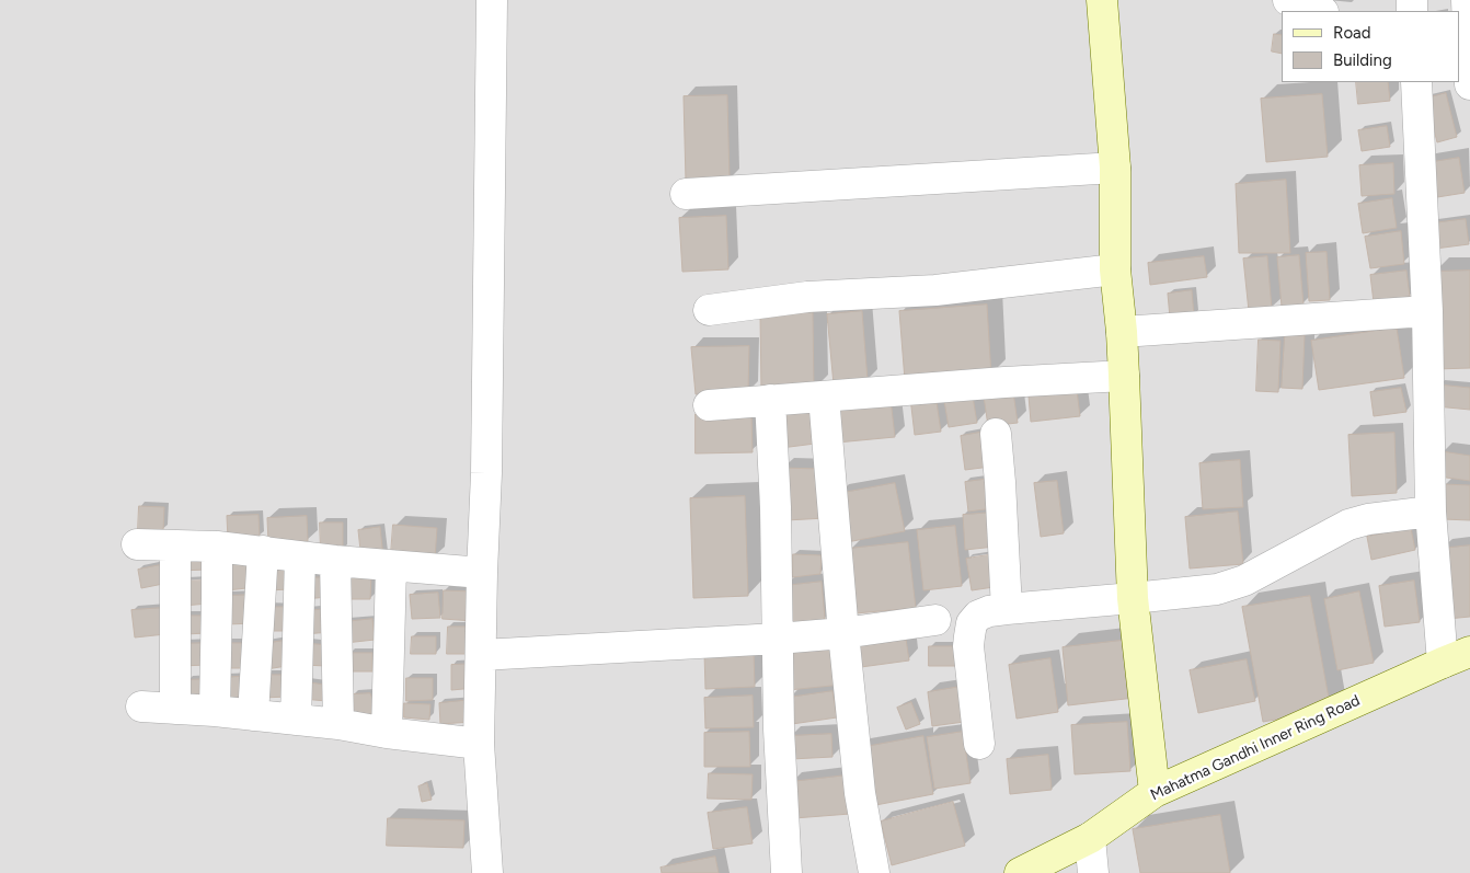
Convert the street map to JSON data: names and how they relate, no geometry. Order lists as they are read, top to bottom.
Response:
{
  "streets": {
    "main road": ["Mahatma Gandhi Inner Ring Road"]
  },
  "legend": ["Road", "Building"]
}
